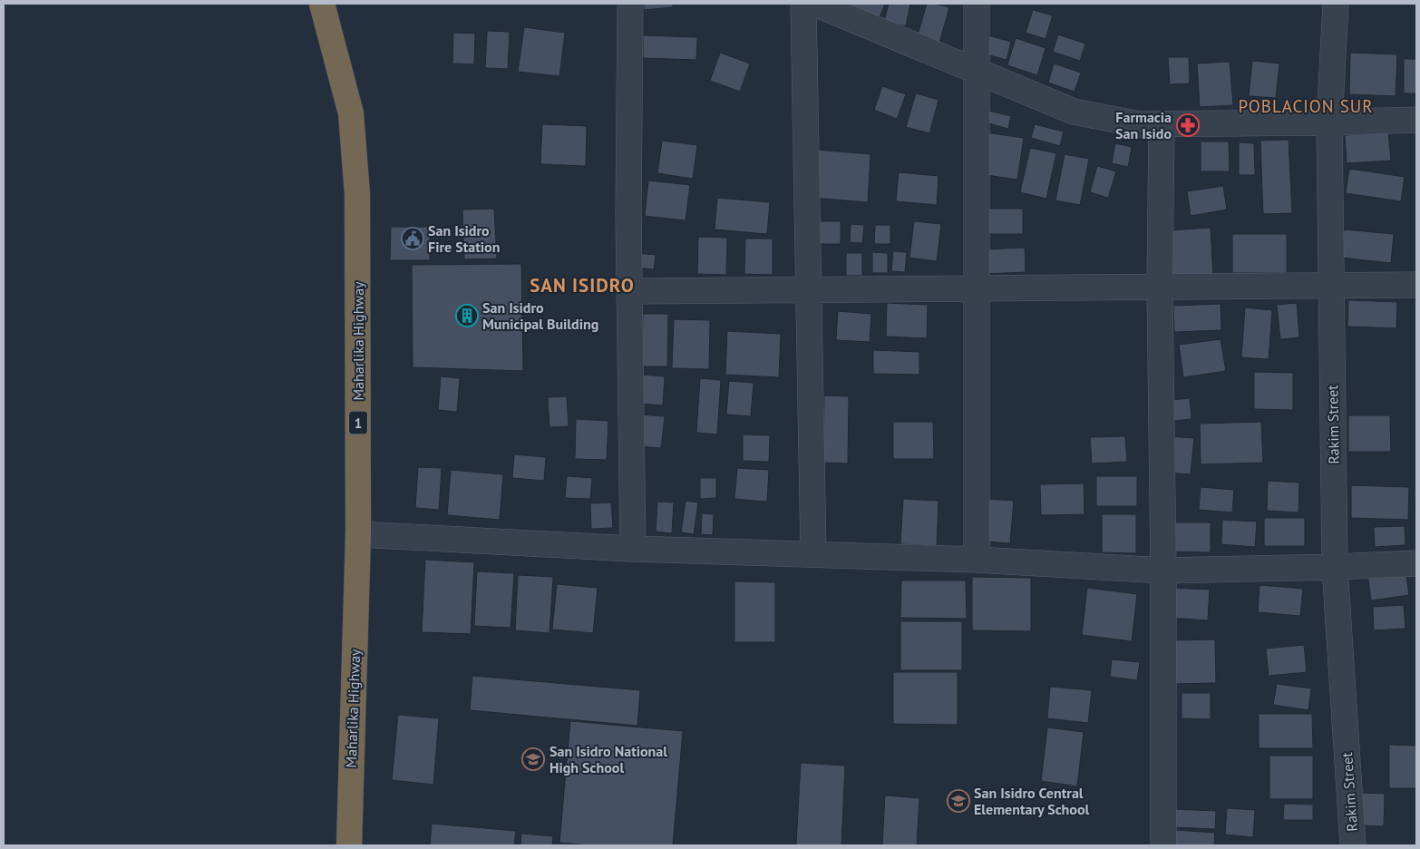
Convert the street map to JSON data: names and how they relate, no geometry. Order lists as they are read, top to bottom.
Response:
{
  "streets": {
    "highway": ["Maharlika Highway", "1"],
    "street": ["Rakim Street"]
  },
  "districts": ["POBLACION SUR", "SAN ISIDRO"],
  "places": {
    "pharmacy": ["Farmacia San Isido"],
    "public building": ["San Isidro Fire Station"],
    "building": ["San Isidro Municipal Building"],
    "school or university": ["San Isidro National High School", "San Isidro Central Elementary School"]
  }
}
